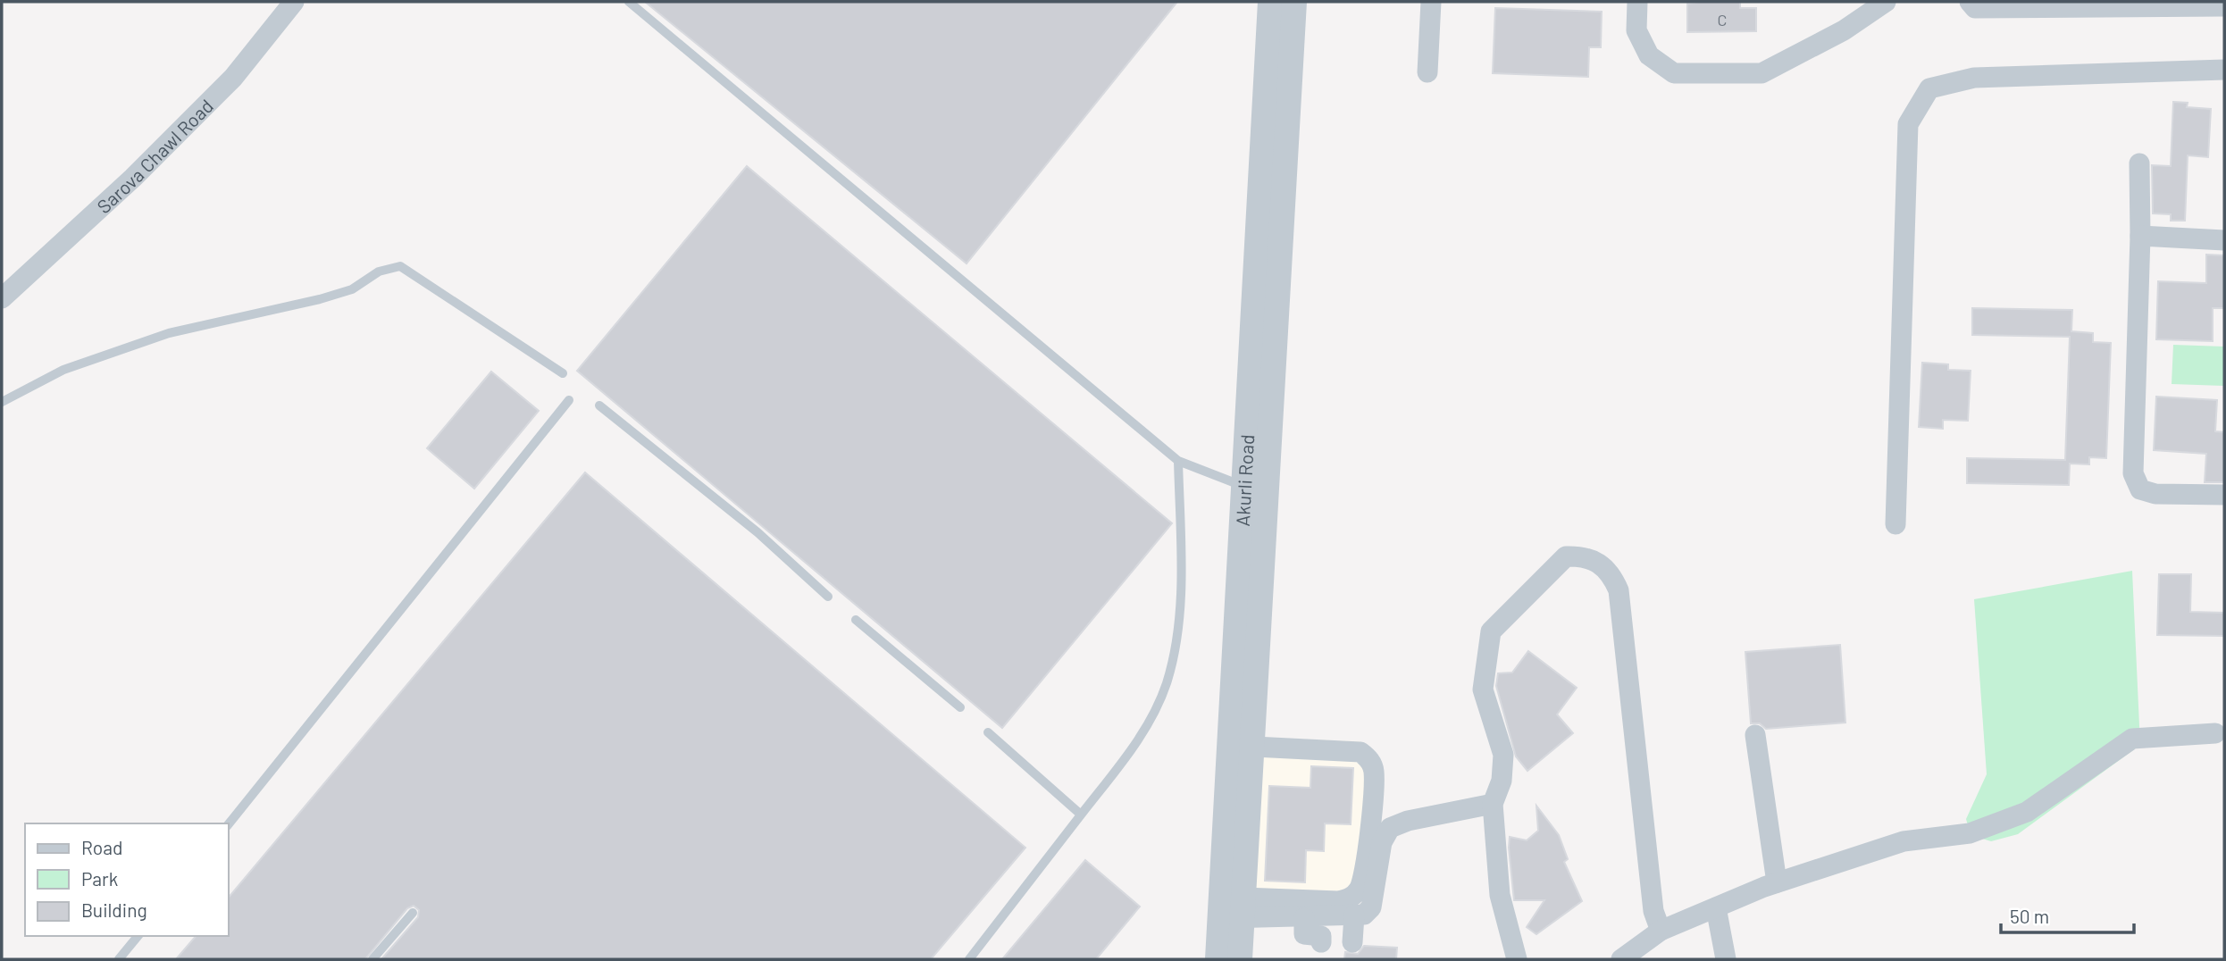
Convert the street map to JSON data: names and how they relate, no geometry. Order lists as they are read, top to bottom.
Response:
{
  "streets": {
    "street": ["Sarova Chawl Road", "Akurli Road"]
  },
  "house_numbers": ["C"],
  "legend": ["Road", "Park", "Building"],
  "scale_bar": "50 m"
}
